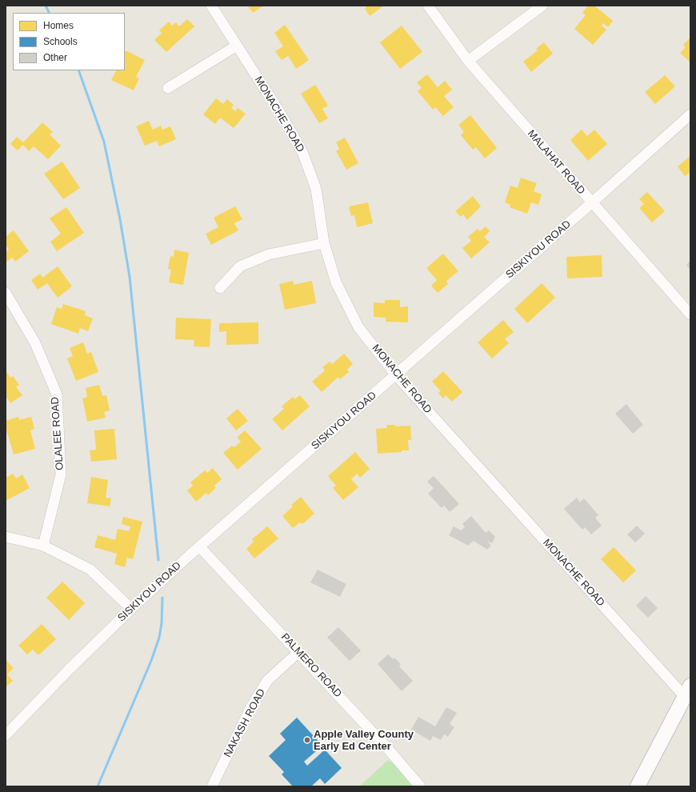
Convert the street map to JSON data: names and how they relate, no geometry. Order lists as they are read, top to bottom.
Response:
{
  "streets": {
    "street": [
      "MONACHE ROAD",
      "MALAHAT ROAD",
      "SISKIYOU ROAD",
      "OLALEE ROAD",
      "PALMERO ROAD",
      "NAKASH ROAD"
    ]
  },
  "crossings": [
    ["MONACHE ROAD", "SISKIYOU ROAD"],
    ["MALAHAT ROAD", "SISKIYOU ROAD"],
    ["SISKIYOU ROAD", "PALMERO ROAD"],
    ["PALMERO ROAD", "NAKASH ROAD"]
  ],
  "places": ["Apple Valley County Early Ed Center"],
  "legend": ["Homes", "Schools", "Other"]
}
